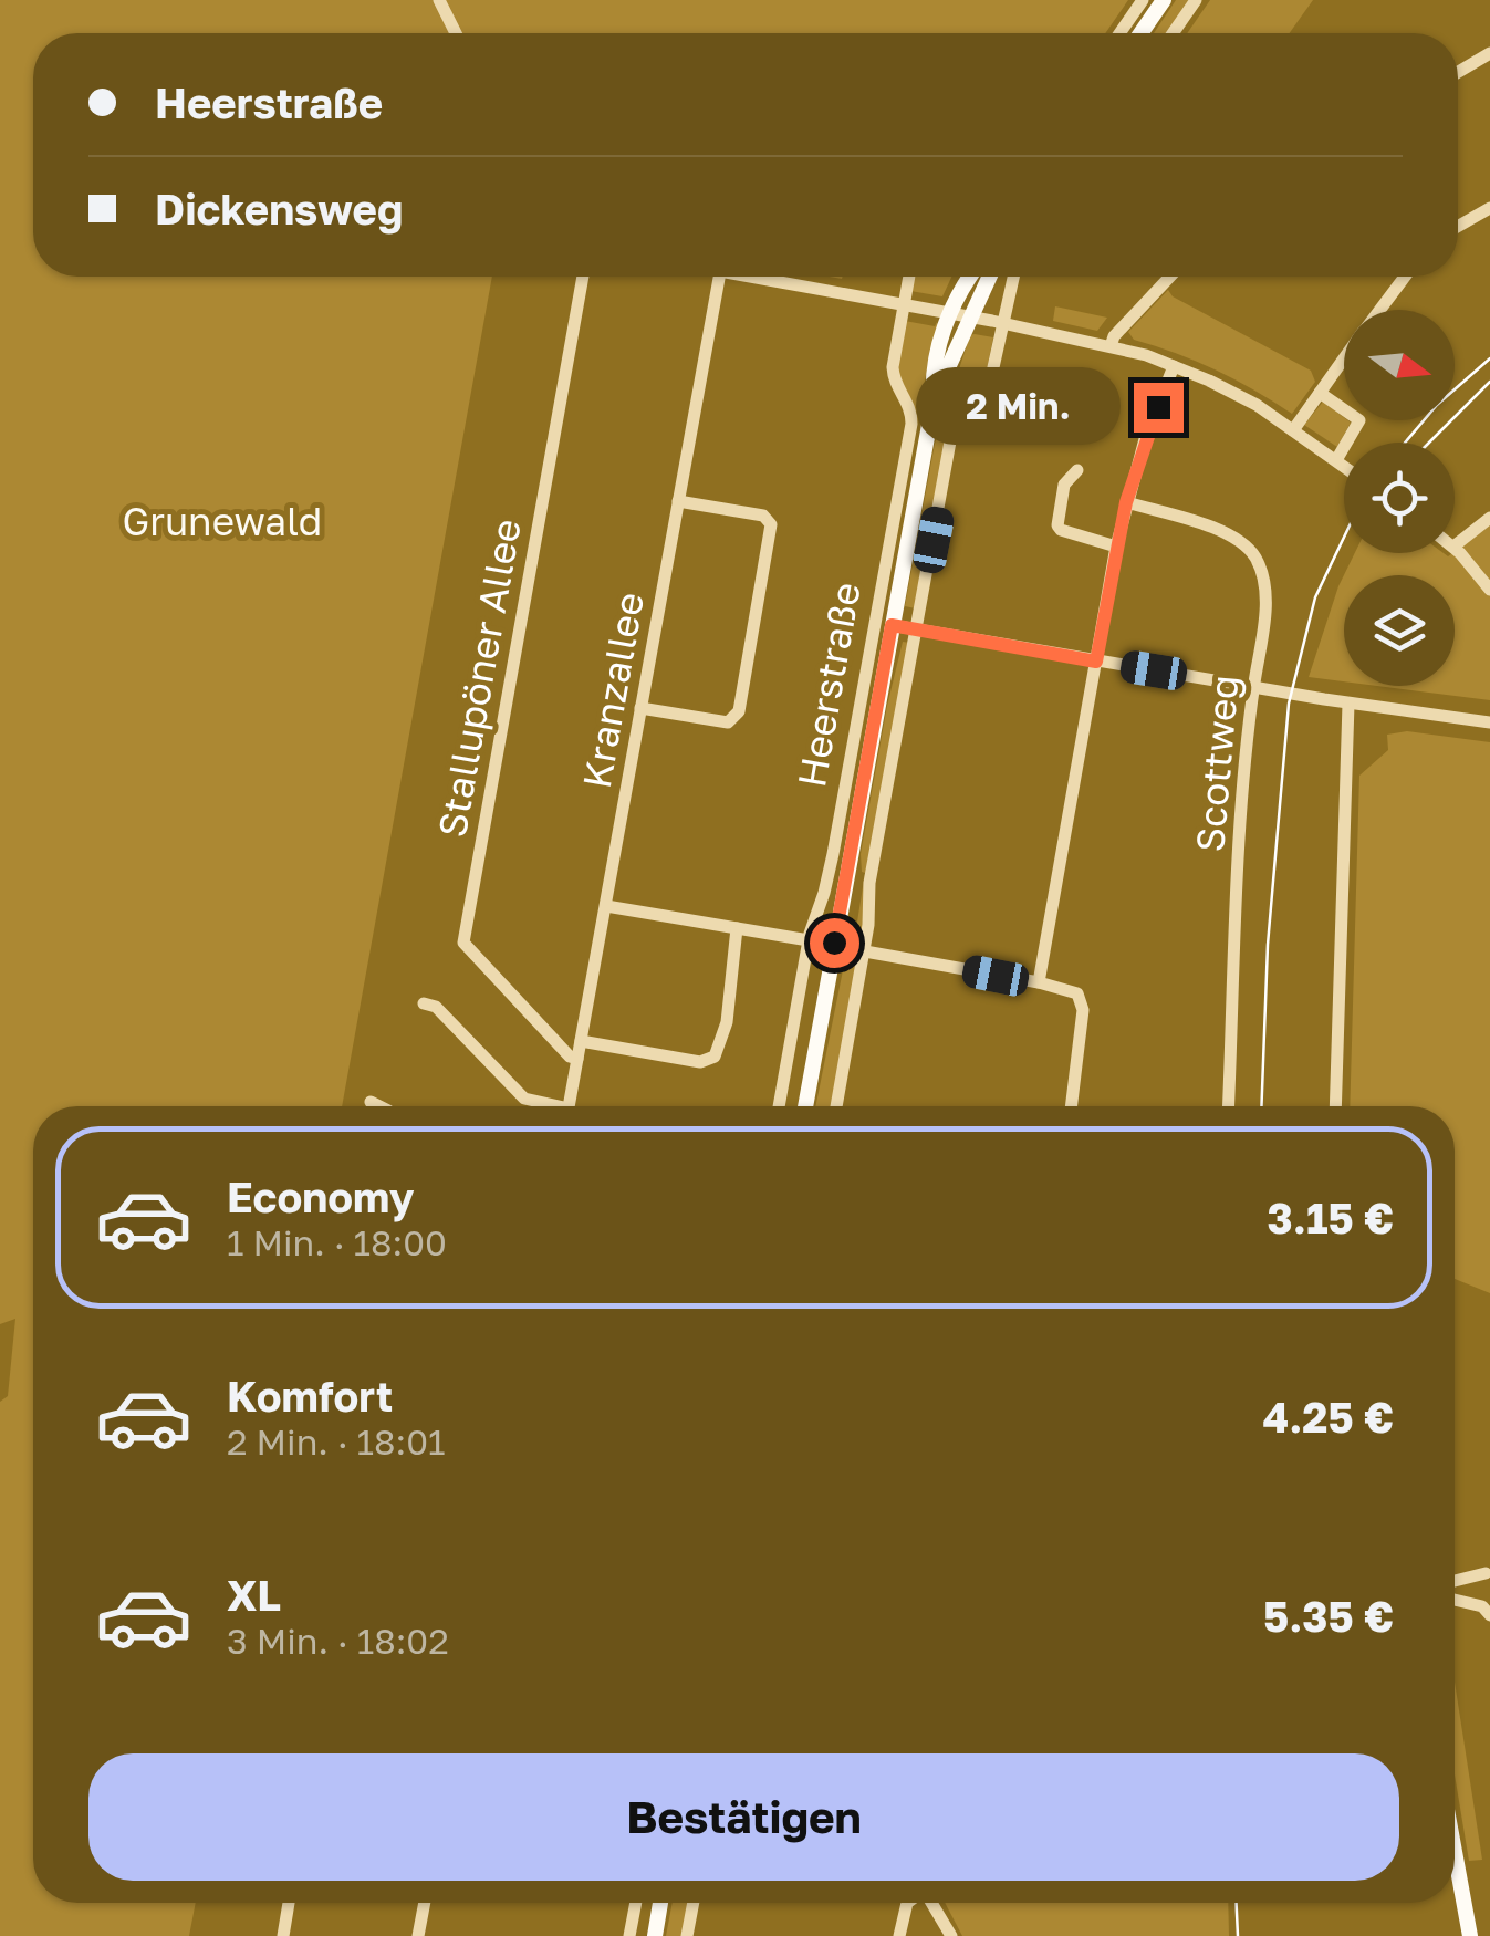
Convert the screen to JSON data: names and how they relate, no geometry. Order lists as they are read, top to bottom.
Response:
{
  "streets": {
    "main road": ["Heerstraße"],
    "street": ["Stallupöner Allee", "Kranzallee", "Scottweg"]
  },
  "crossings": [
    ["Stallupöner Allee", "Kranzallee"]
  ],
  "parks": ["Grunewald"],
  "north": "right",
  "page": {
    "banner": ["Heerstraße", "Dickensweg"],
    "bubble": "2 Min.",
    "list": [
      {
        "name": "Economy",
        "note": "1 Min. · 18:00",
        "value": "3.15 €"
      },
      {
        "name": "Komfort",
        "note": "2 Min. · 18:01",
        "value": "4.25 €"
      },
      {
        "name": "XL",
        "note": "3 Min. · 18:02",
        "value": "5.35 €"
      }
    ],
    "buttons": "Bestätigen"
  }
}
